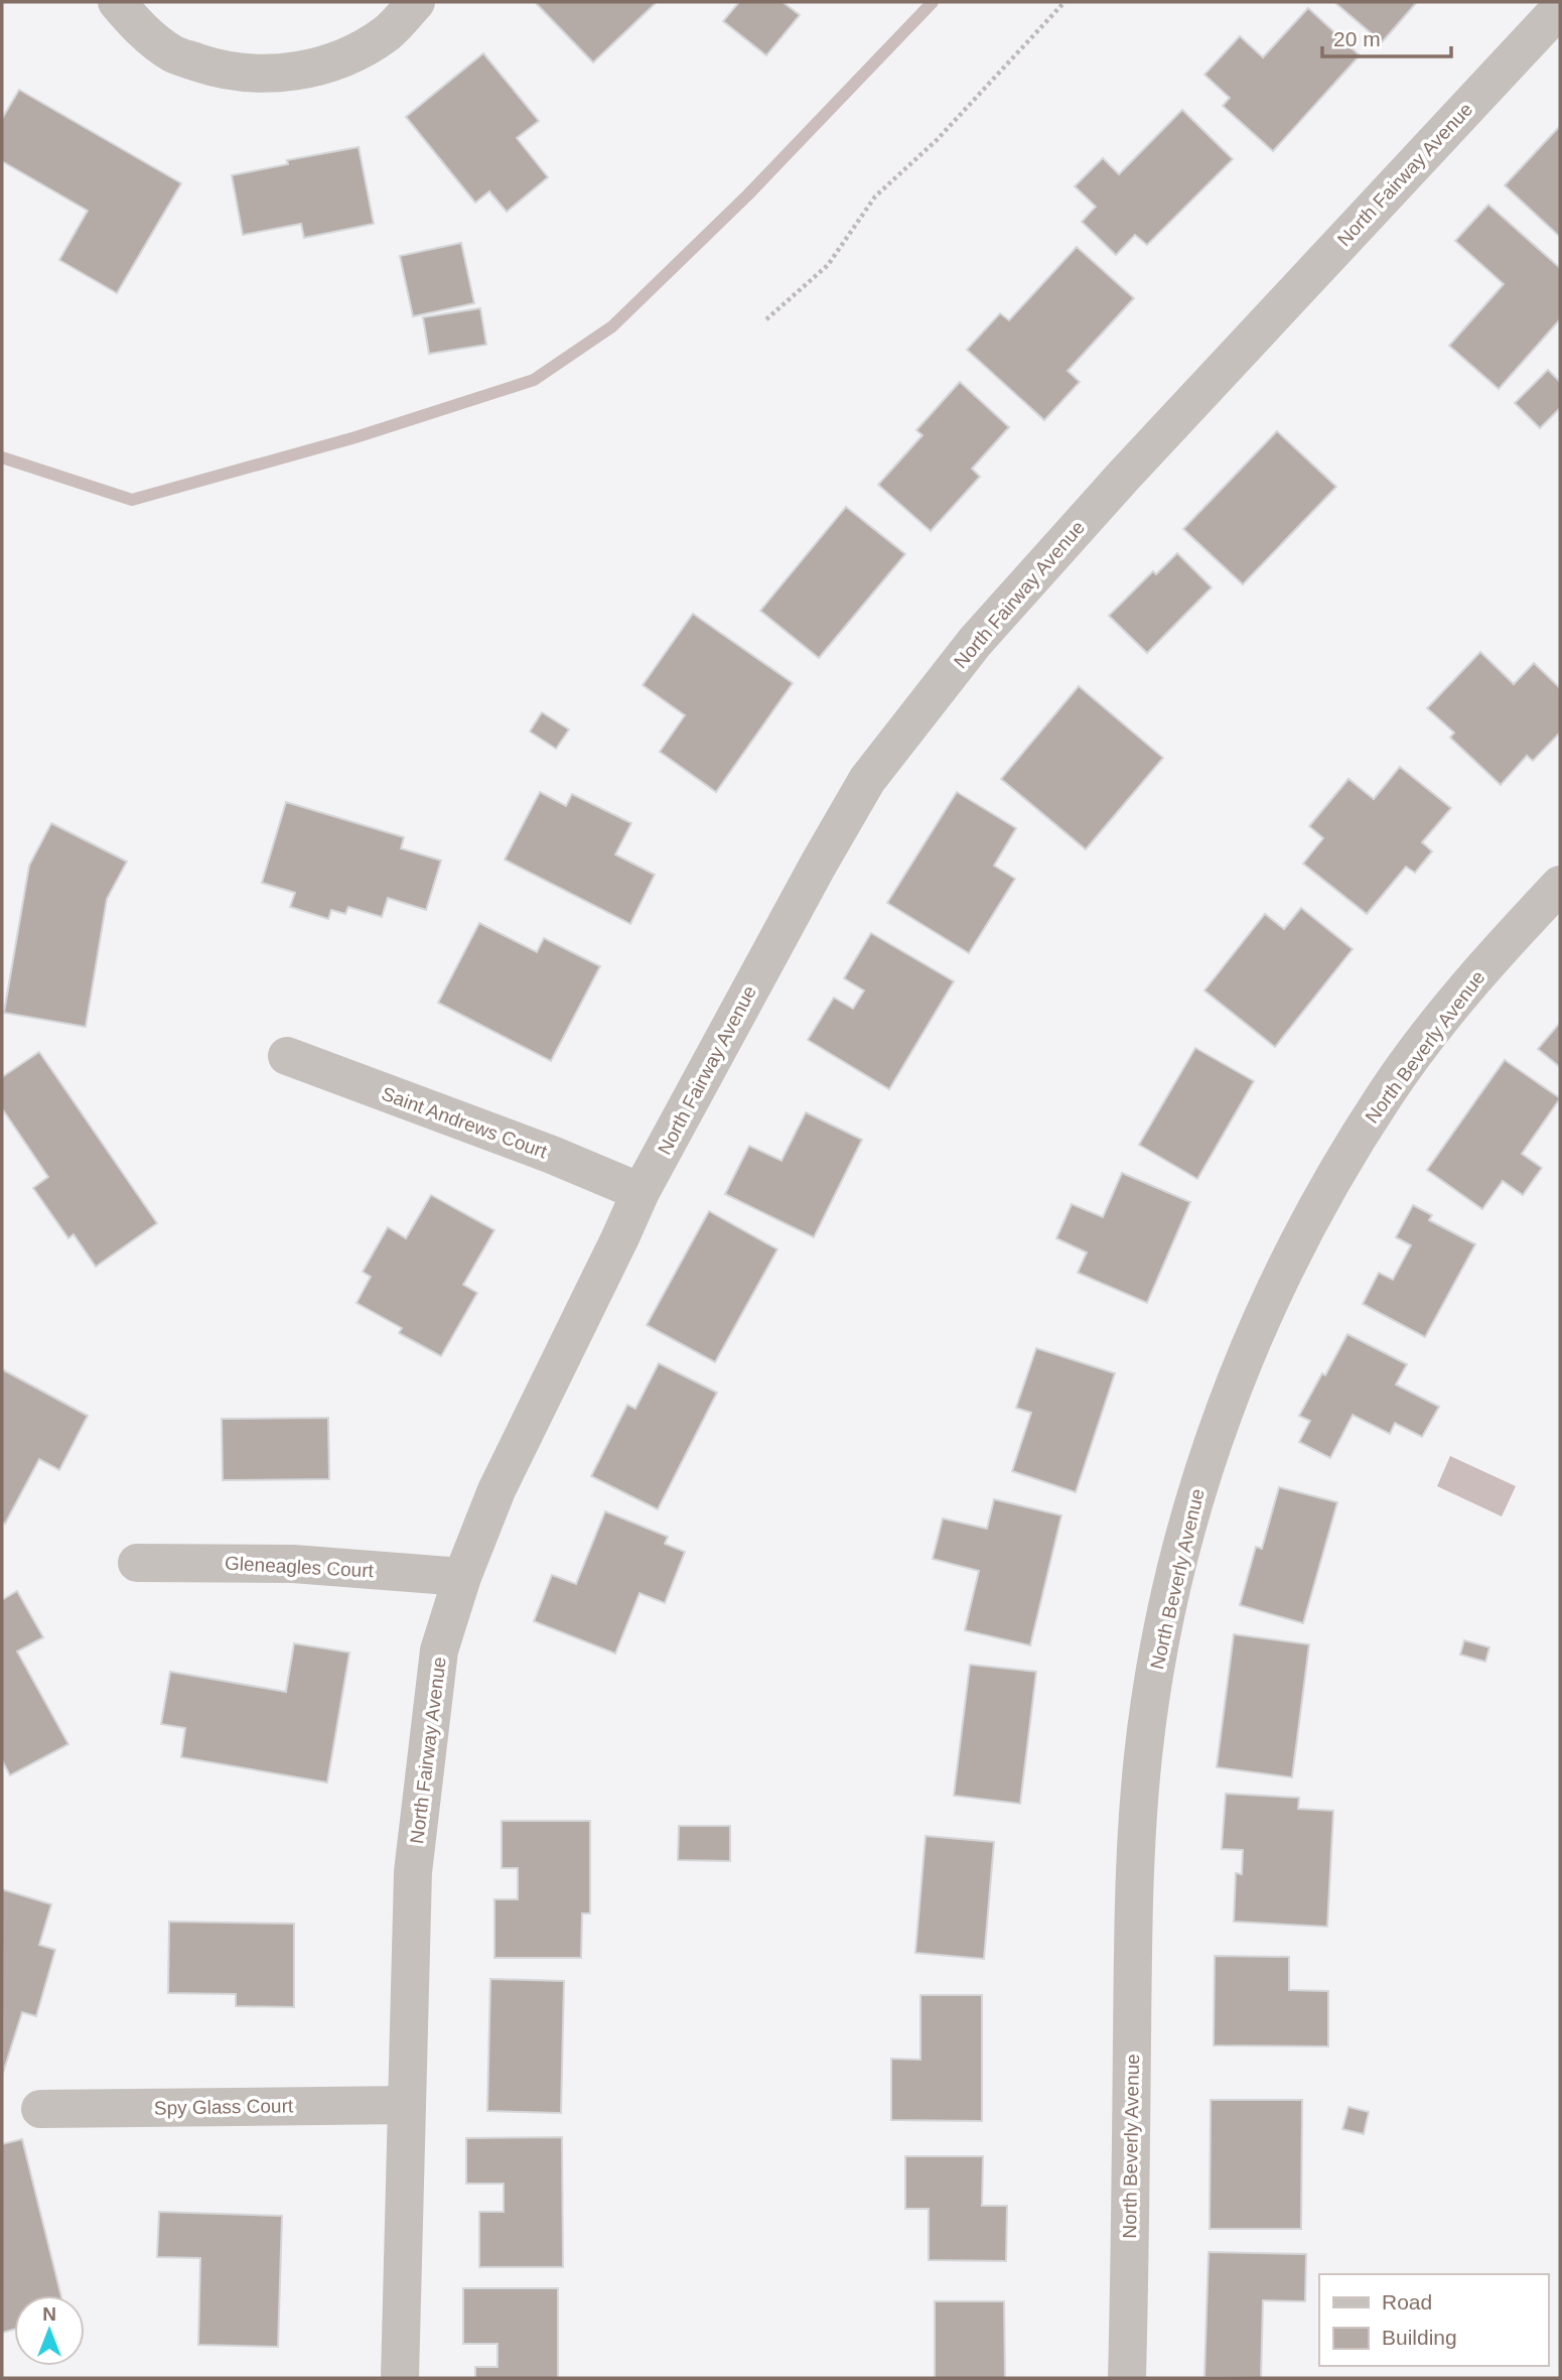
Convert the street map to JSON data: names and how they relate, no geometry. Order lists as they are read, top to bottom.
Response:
{
  "streets": {
    "street": [
      "North Fairway Avenue",
      "North Beverly Avenue",
      "Saint Andrews Court",
      "Gleneagles Court",
      "Spy Glass Court"
    ]
  },
  "crossings": [
    ["North Fairway Avenue", "Saint Andrews Court"],
    ["North Fairway Avenue", "Gleneagles Court"],
    ["North Fairway Avenue", "Spy Glass Court"]
  ],
  "legend": ["Road", "Building"],
  "scale_bar": "20 m",
  "north": "top"
}
